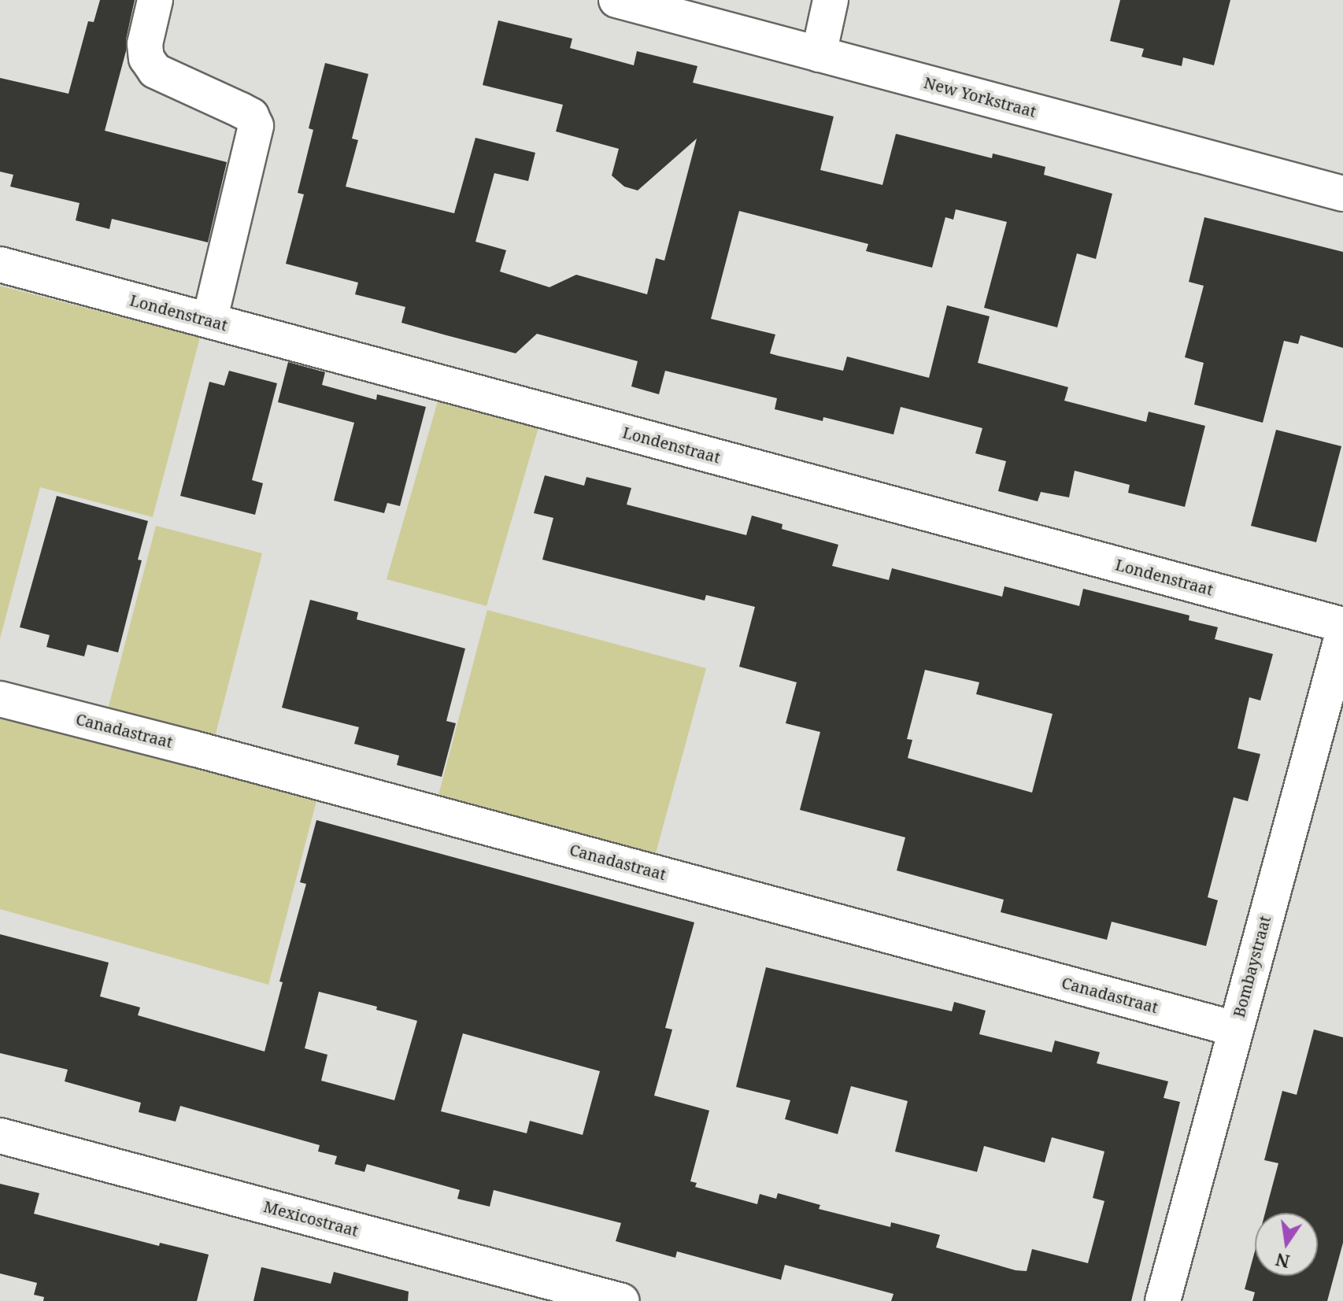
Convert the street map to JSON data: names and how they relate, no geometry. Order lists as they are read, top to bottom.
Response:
{
  "streets": {
    "street": [
      "New Yorkstraat",
      "Londenstraat",
      "Canadastraat",
      "Bombaystraat",
      "Mexicostraat"
    ]
  },
  "crossings": [
    ["Canadastraat", "Bombaystraat"]
  ],
  "north": "bottom"
}
